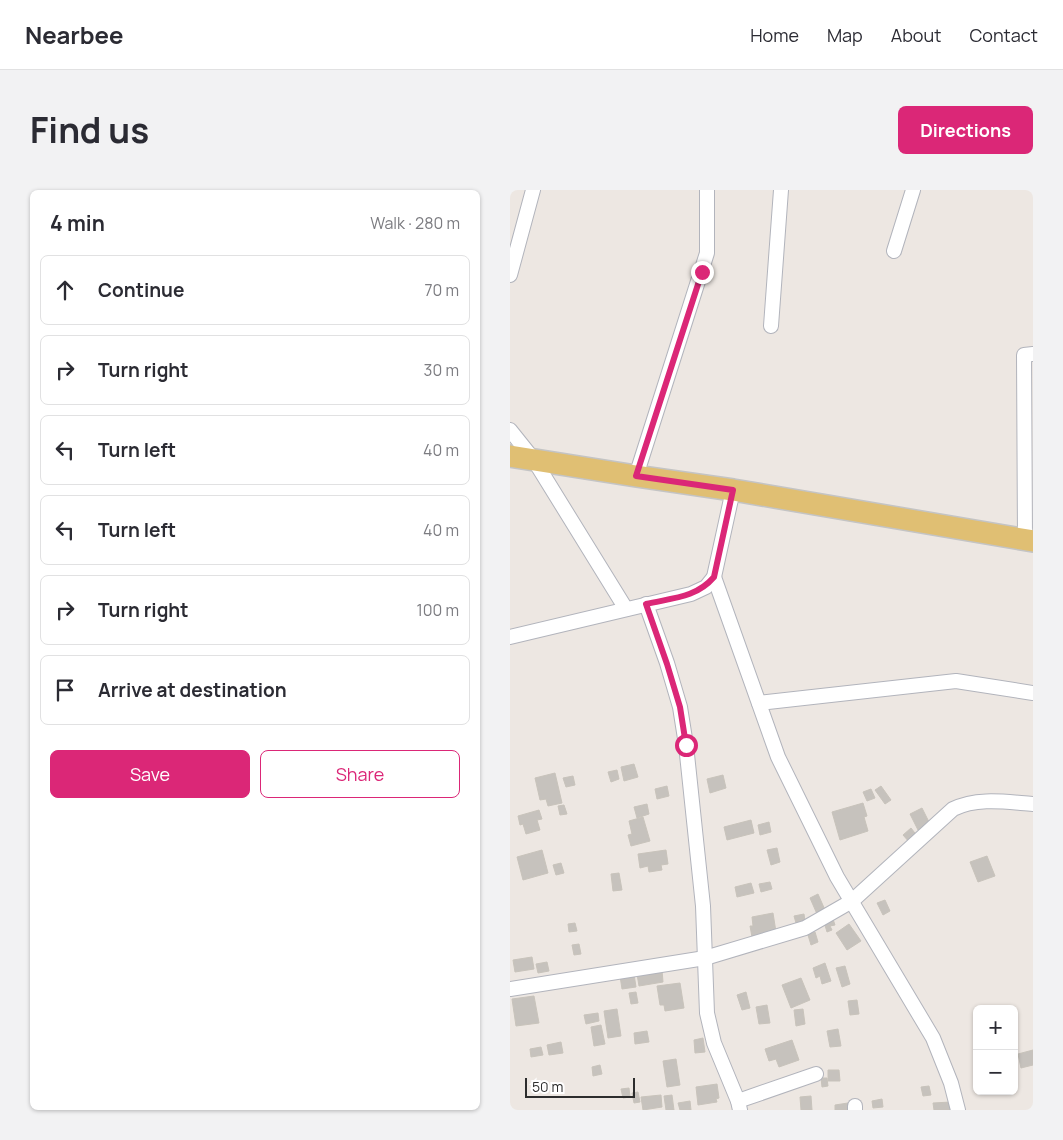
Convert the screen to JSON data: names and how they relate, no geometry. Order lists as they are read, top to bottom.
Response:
{
  "scale_bar": "50 m",
  "page": {
    "header": "Nearbee",
    "nav": [
      "Home",
      "Map",
      "About",
      "Contact"
    ],
    "title": "Find us",
    "buttons": [
      "Directions",
      ["Save", "Share"]
    ],
    "heading": ["4 min", "Walk · 280 m"],
    "list": [
      ["Continue", "70 m"],
      ["Turn right", "30 m"],
      ["Turn left", "40 m"],
      ["Turn left", "40 m"],
      ["Turn right", "100 m"],
      "Arrive at destination"
    ],
    "map_buttons": ["+", "−"],
    "scale": "50 m"
  }
}
